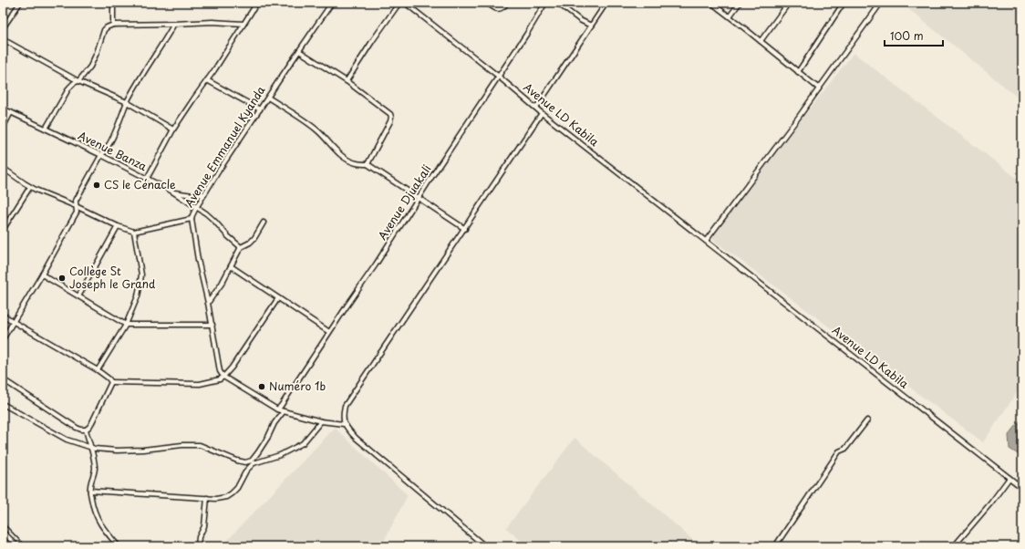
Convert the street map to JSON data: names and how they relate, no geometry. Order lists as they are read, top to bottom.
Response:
{
  "streets": {
    "street": [
      "Avenue LD Kabila",
      "Avenue Emmanuel Kyanda",
      "Avenue Banza",
      "Avenue Djuakali"
    ]
  },
  "crossings": [
    ["Avenue LD Kabila", "Avenue Djuakali"],
    ["Avenue Emmanuel Kyanda", "Avenue Banza"]
  ],
  "places": ["CS le Cénacle", "Collège St Joseph le Grand", "Numéro 1b"],
  "scale_bar": "100 m"
}
